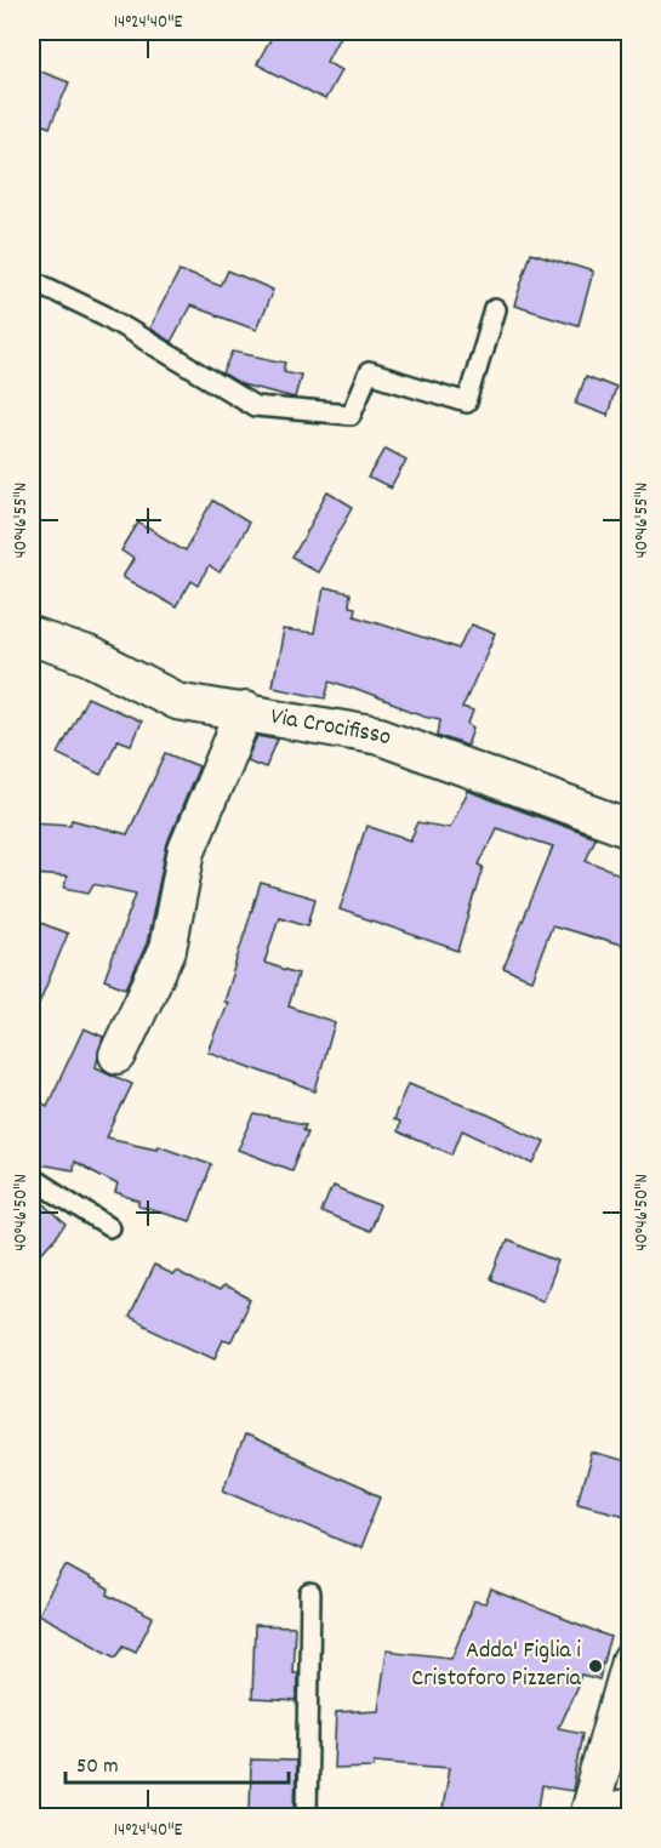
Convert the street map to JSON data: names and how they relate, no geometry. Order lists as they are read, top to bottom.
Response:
{
  "streets": {
    "street": ["Via Crocifisso"]
  },
  "places": ["Adda' Figlia i Cristoforo Pizzeria"],
  "scale_bar": "50 m",
  "coordinates": ["14°24'40\"E", "40°46'55\"N", "40°46'50\"N"]
}
